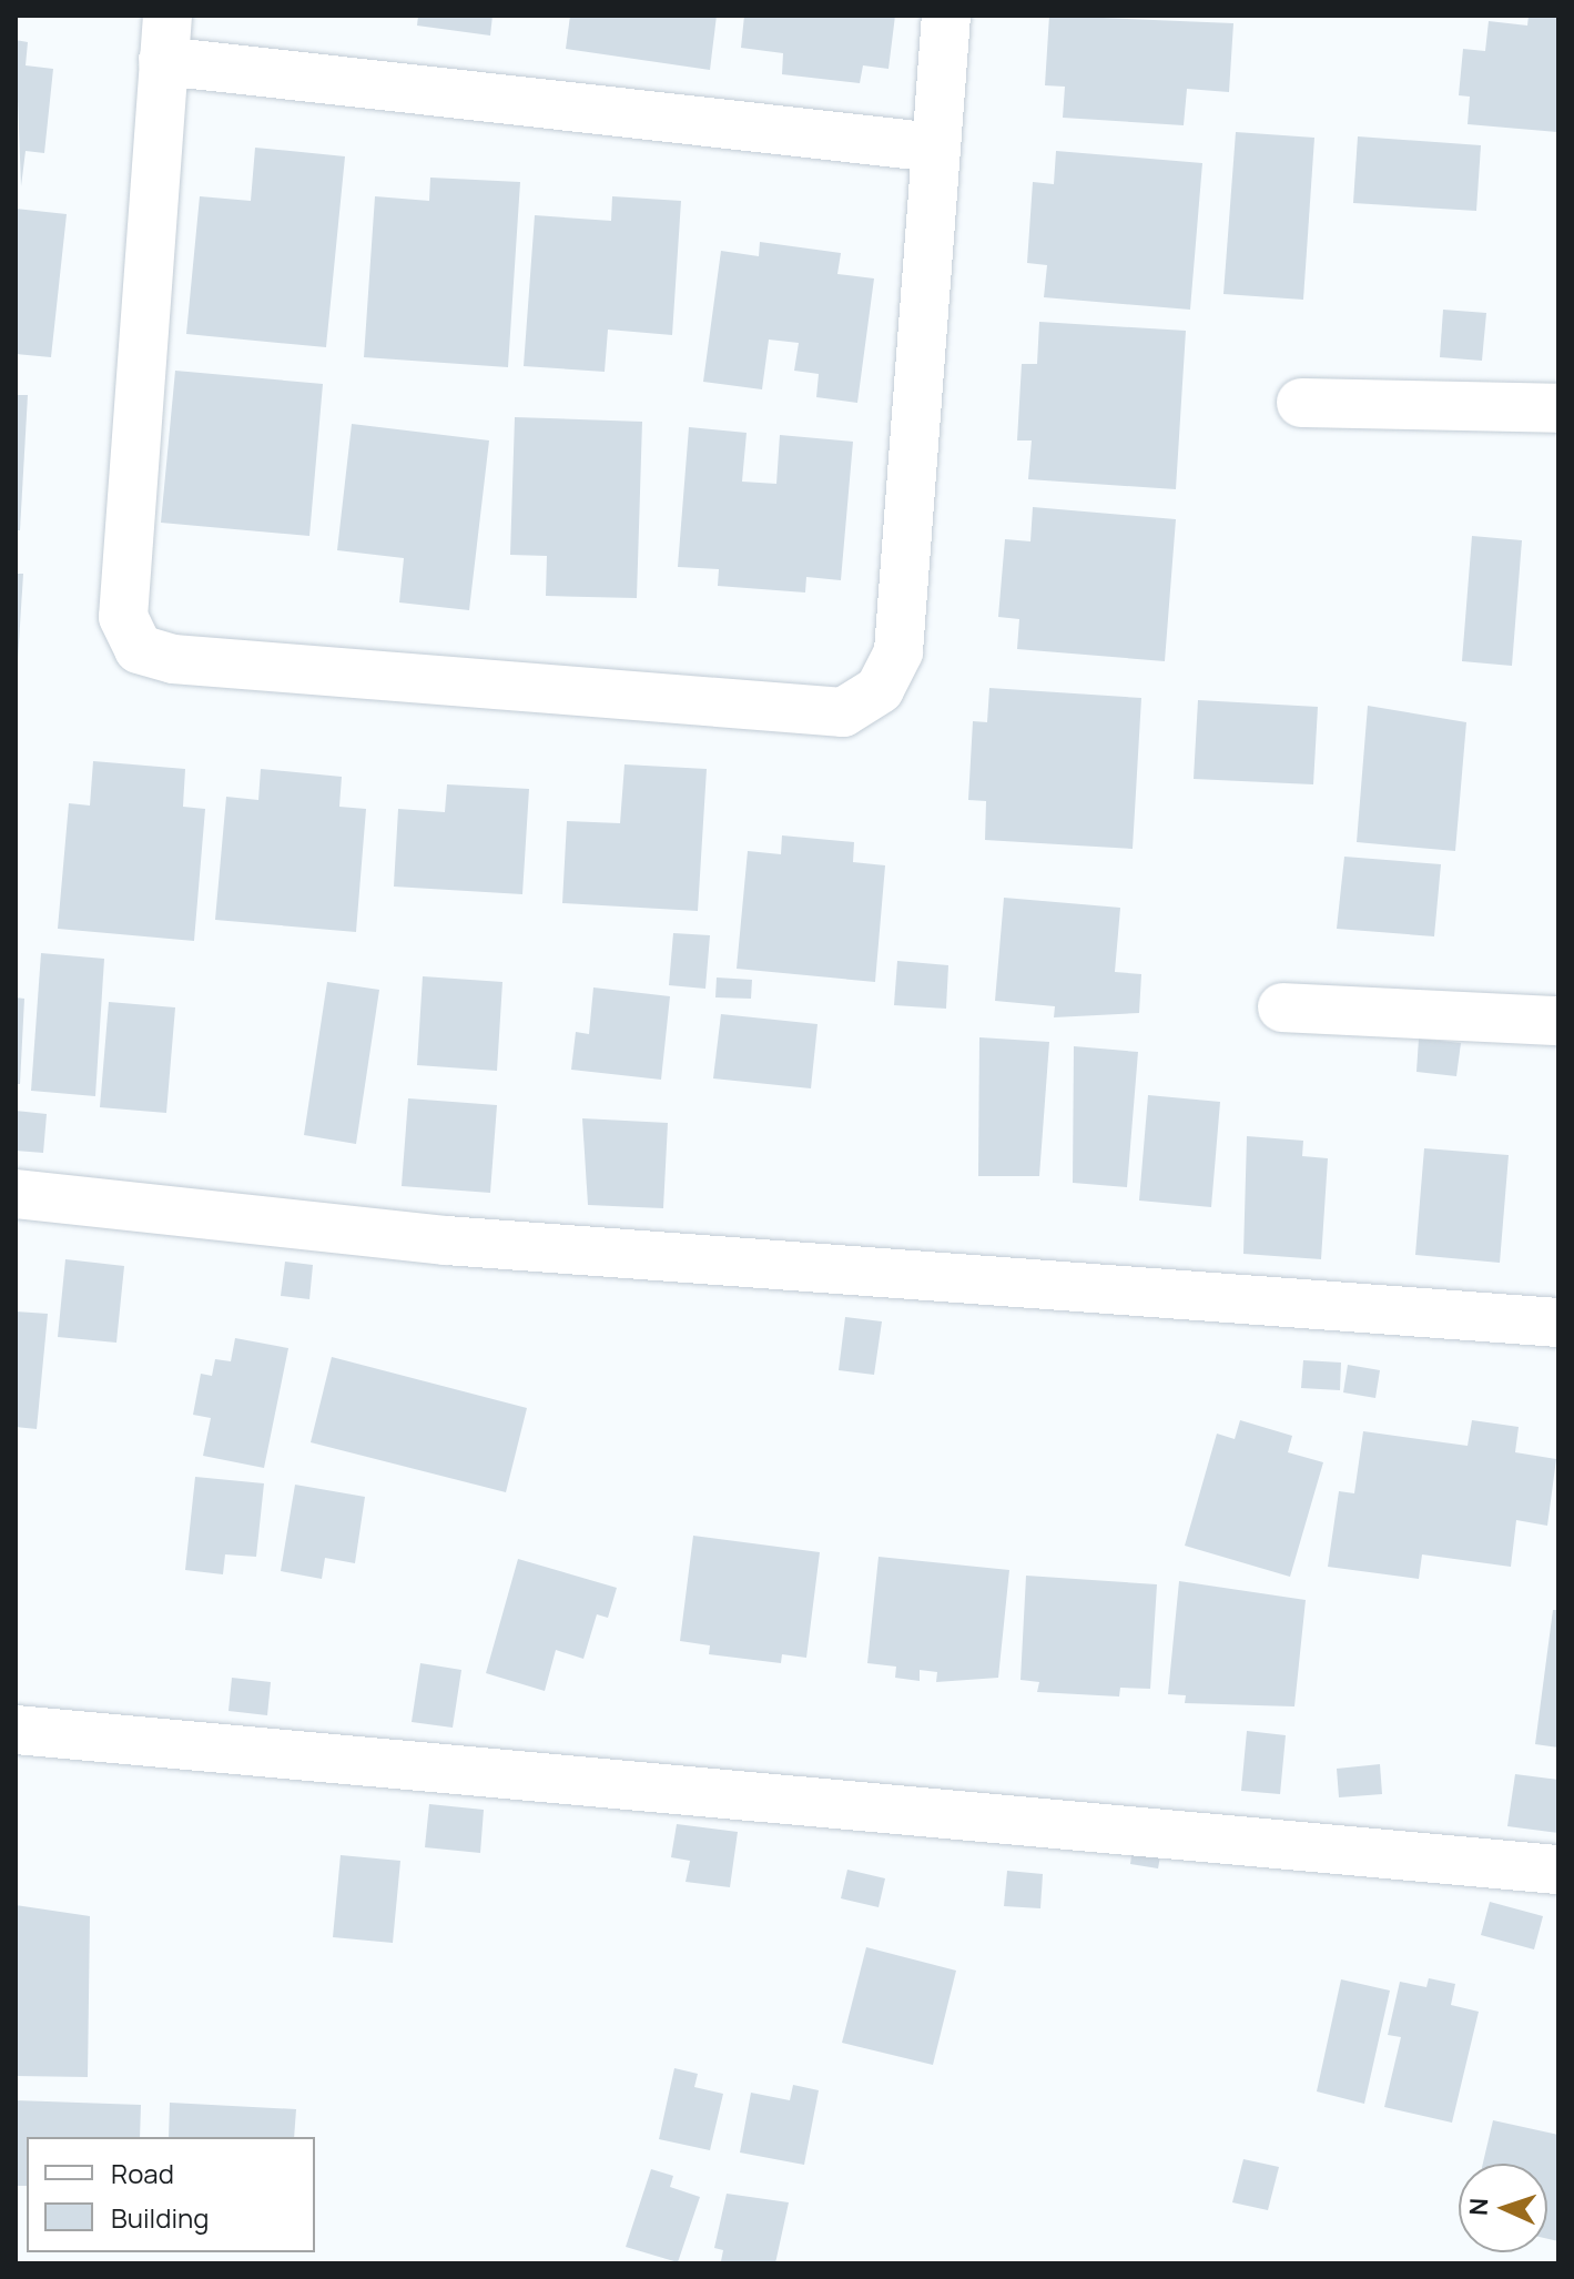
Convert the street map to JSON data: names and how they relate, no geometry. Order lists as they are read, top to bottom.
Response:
{
  "legend": ["Road", "Building"],
  "north": "left"
}
